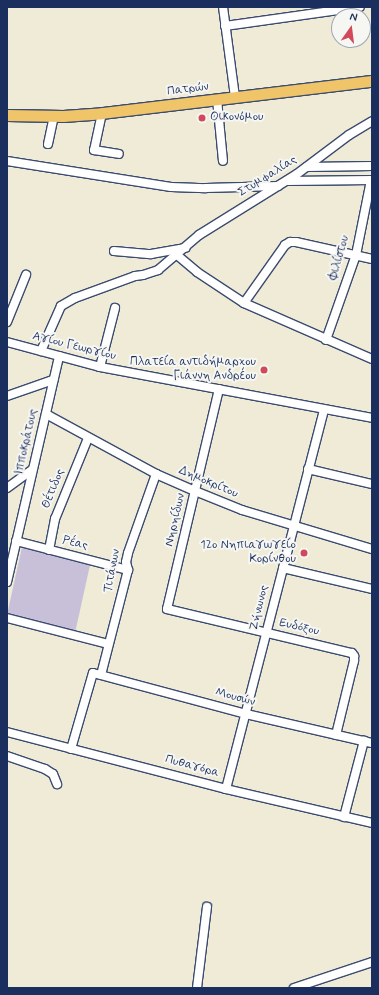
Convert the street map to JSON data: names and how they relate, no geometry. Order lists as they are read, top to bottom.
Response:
{
  "streets": {
    "main road": ["Πατρών"],
    "street": [
      "Στυμφαλίας",
      "Φιλίστου",
      "Αγίου Γεωργίου",
      "Ιπποκράτους",
      "Δημοκρίτου",
      "Θέτιδος",
      "Νηρηίδων",
      "Ρέας",
      "Τιτάνων",
      "Ζήνωνος",
      "Ευδόξου",
      "Μουσών",
      "Πυθαγόρα"
    ]
  },
  "crossings": [
    ["Στυμφαλίας", "Αγίου Γεωργίου"],
    ["Αγίου Γεωργίου", "Ιπποκράτους"],
    ["Αγίου Γεωργίου", "Νηρηίδων"],
    ["Αγίου Γεωργίου", "Ζήνωνος"],
    ["Ιπποκράτους", "Δημοκρίτου"],
    ["Ιπποκράτους", "Ρέας"],
    ["Δημοκρίτου", "Θέτιδος"],
    ["Δημοκρίτου", "Νηρηίδων"],
    ["Δημοκρίτου", "Τιτάνων"],
    ["Δημοκρίτου", "Ζήνωνος"],
    ["Θέτιδος", "Ρέας"],
    ["Νηρηίδων", "Ευδόξου"],
    ["Ρέας", "Τιτάνων"],
    ["Τιτάνων", "Μουσών"],
    ["Τιτάνων", "Πυθαγόρα"],
    ["Ζήνωνος", "Ευδόξου"],
    ["Ζήνωνος", "Μουσών"],
    ["Ζήνωνος", "Πυθαγόρα"],
    ["Ευδόξου", "Μουσών"]
  ],
  "places": ["Οικονόμου", "Πλατεία αντιδήμαρχου Γιάννη Ανδρέου", "12ο Νηπιαγωγείο Κορίνθου"],
  "north": "top"
}
